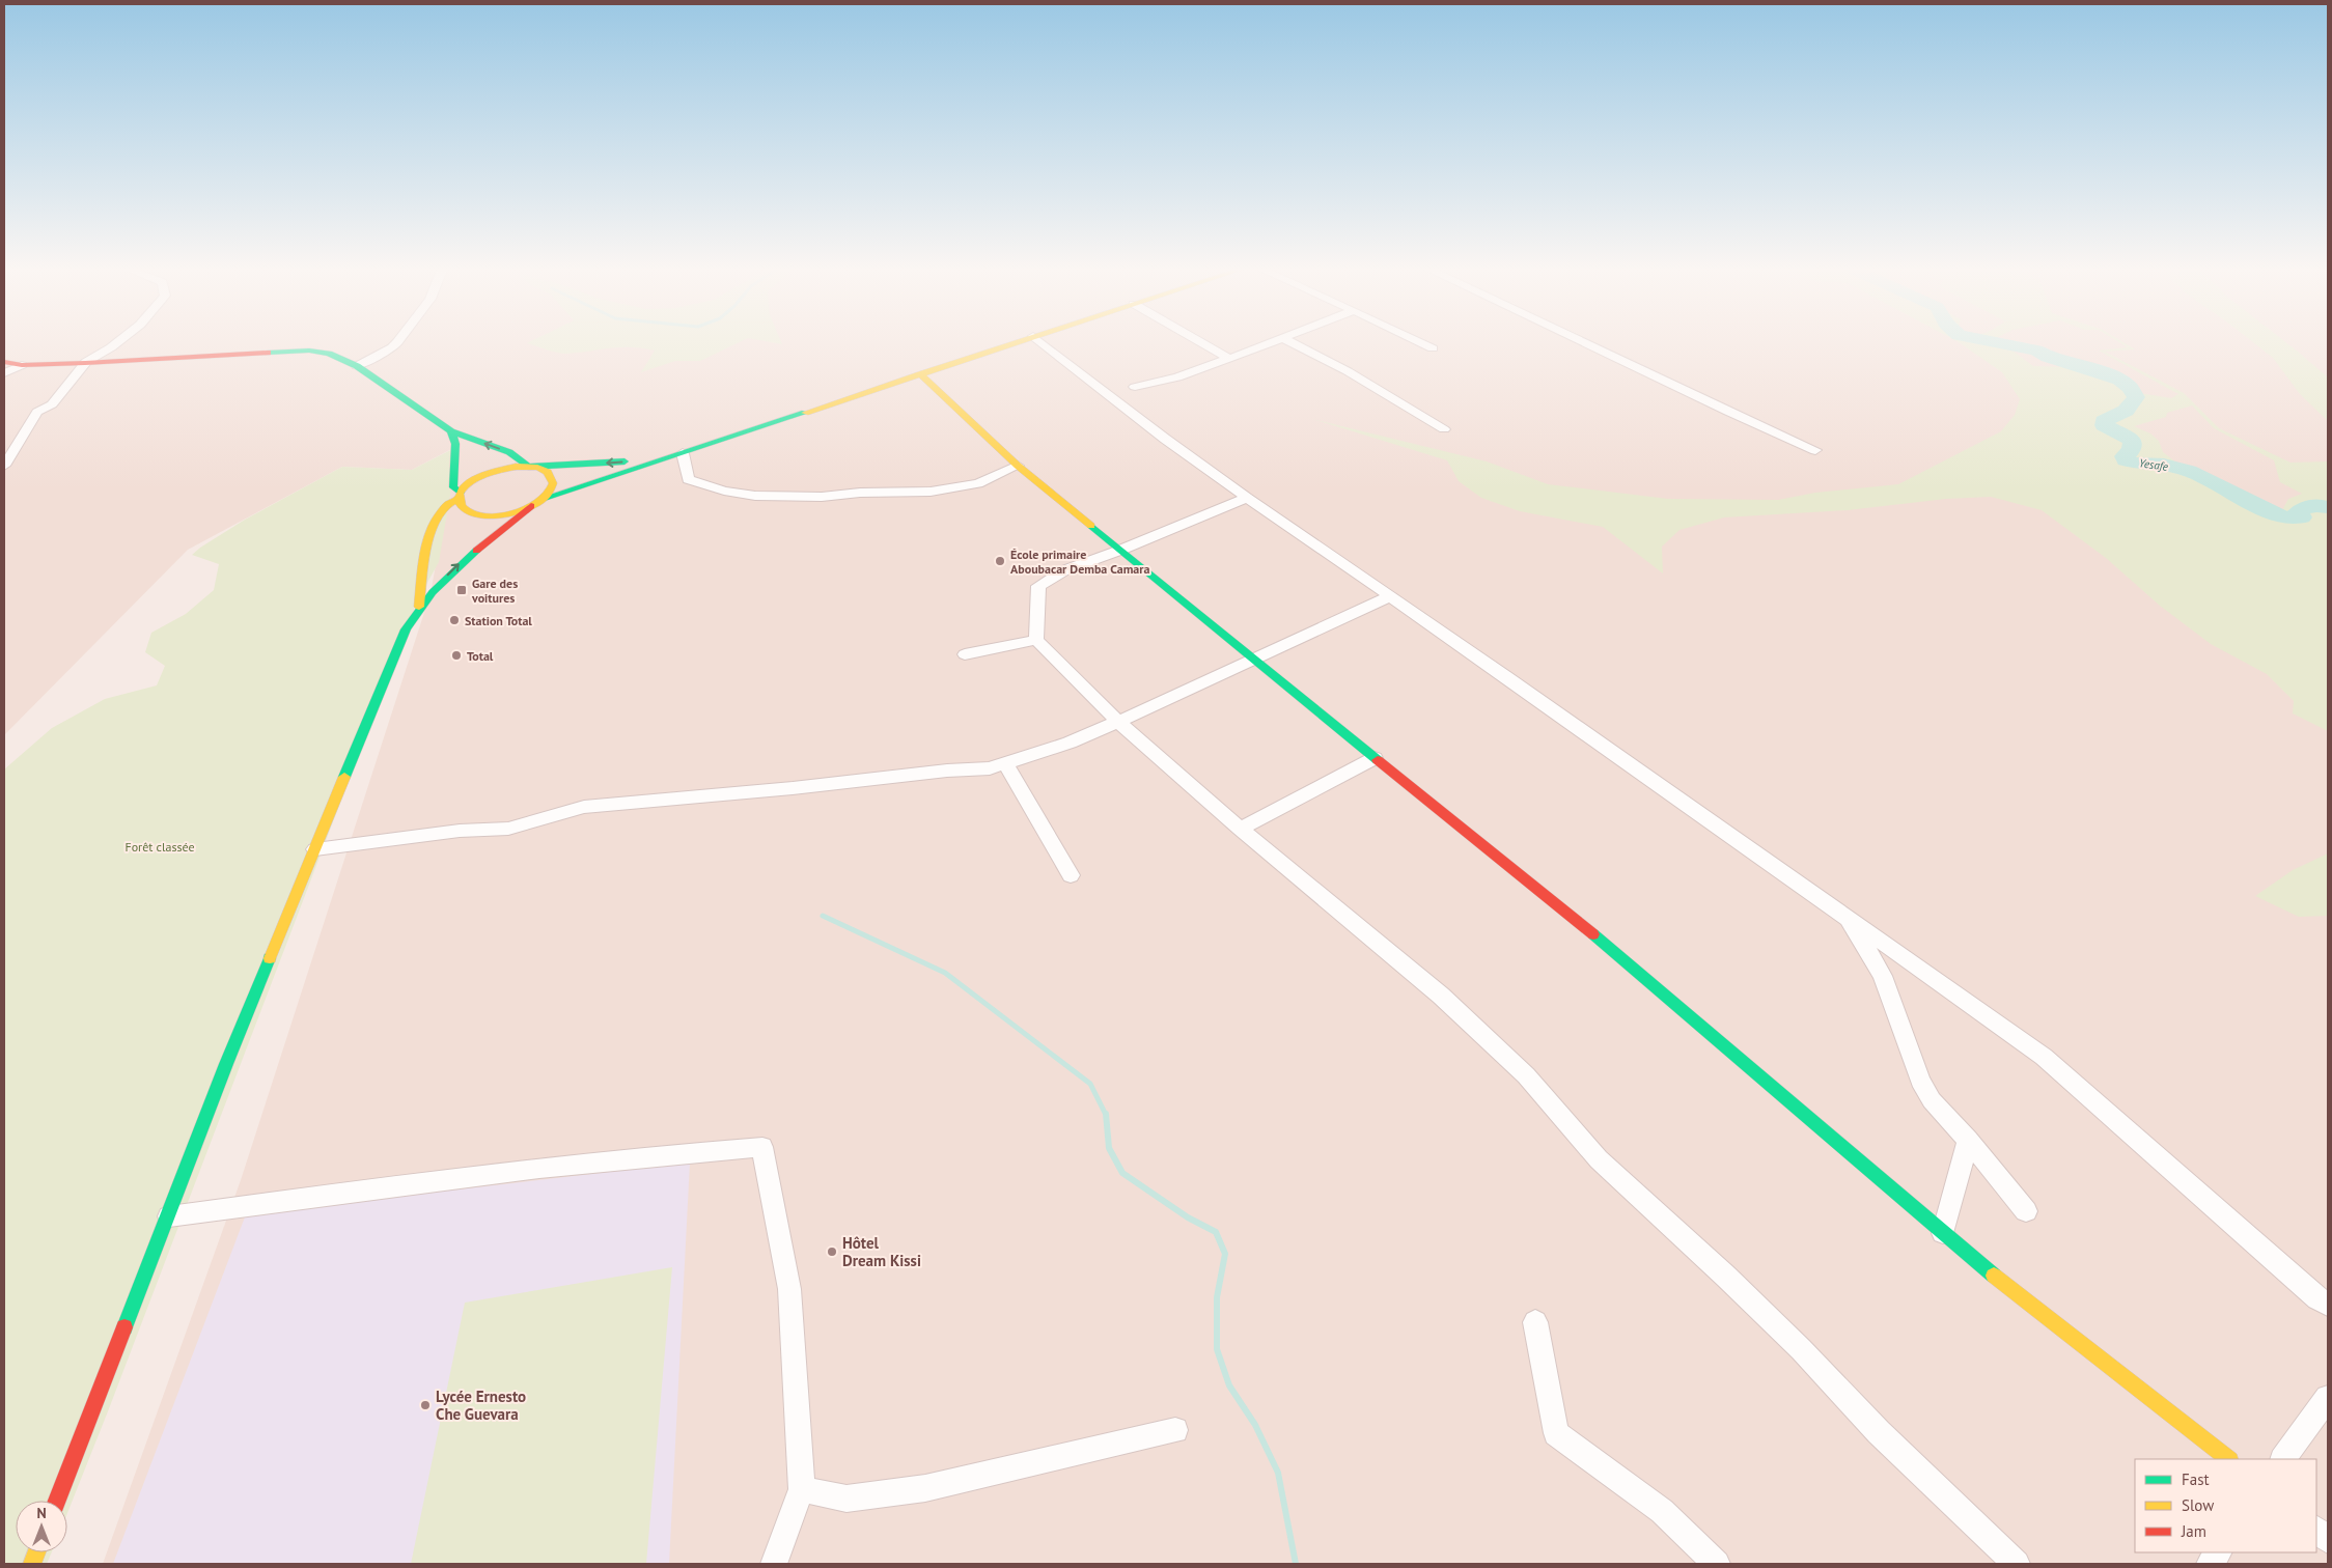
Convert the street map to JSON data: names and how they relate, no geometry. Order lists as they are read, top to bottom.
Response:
{
  "water": ["Yesafe"],
  "parks": ["Forêt classée"],
  "places": {
    "other": [
      "École primaire Aboubacar Demba Camara",
      "Station Total",
      "Total",
      "Hôtel Dream Kissi",
      "Lycée Ernesto Che Guevara"
    ],
    "transit": ["Gare des voitures"]
  },
  "legend": ["Fast", "Slow", "Jam"],
  "north": "top"
}
